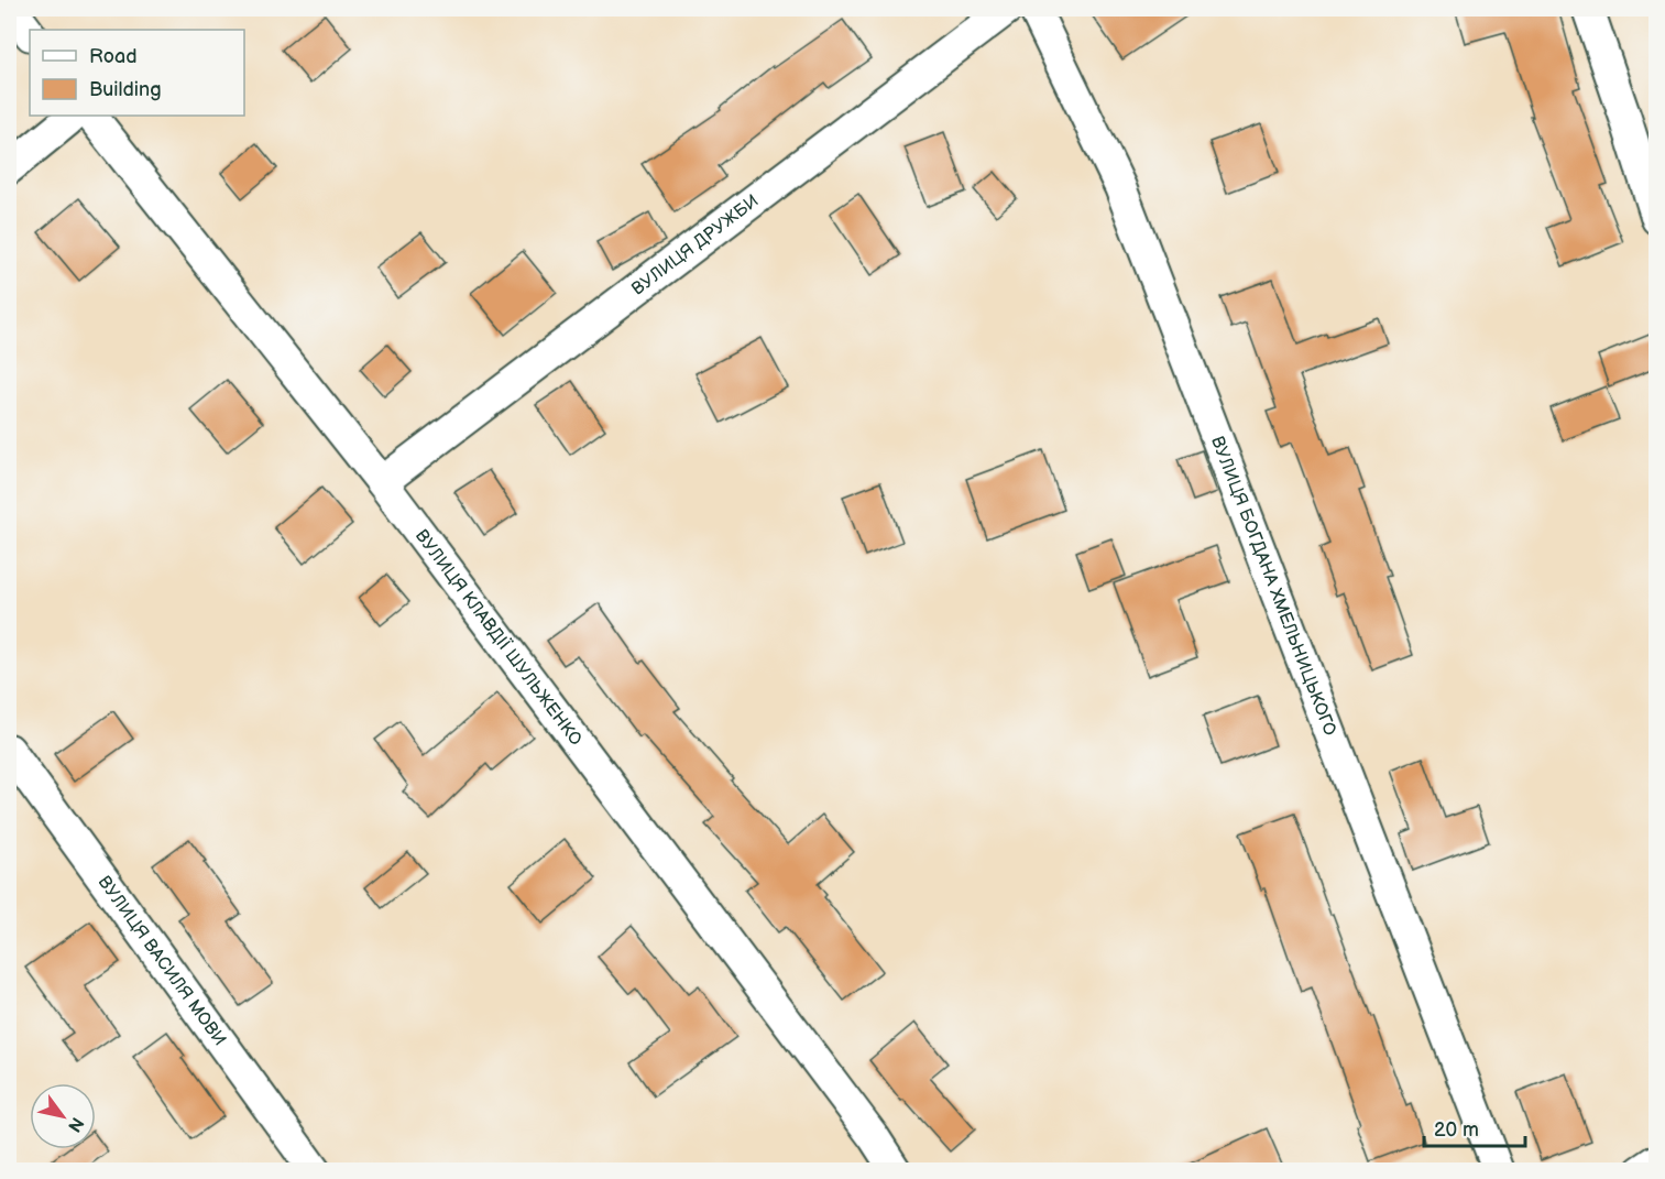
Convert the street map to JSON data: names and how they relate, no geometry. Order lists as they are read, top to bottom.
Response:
{
  "streets": {
    "street": [
      "ВУЛИЦЯ ДРУЖБИ",
      "ВУЛИЦЯ БОГДАНА ХМЕЛЬНИЦЬКОГО",
      "ВУЛИЦЯ КЛАВДІЇ ШУЛЬЖЕНКО",
      "ВУЛИЦЯ ВАСИЛЯ МОВИ"
    ]
  },
  "crossings": [
    ["ВУЛИЦЯ ДРУЖБИ", "ВУЛИЦЯ КЛАВДІЇ ШУЛЬЖЕНКО"]
  ],
  "legend": ["Road", "Building"],
  "scale_bar": "20 m",
  "north": "bottom right"
}
